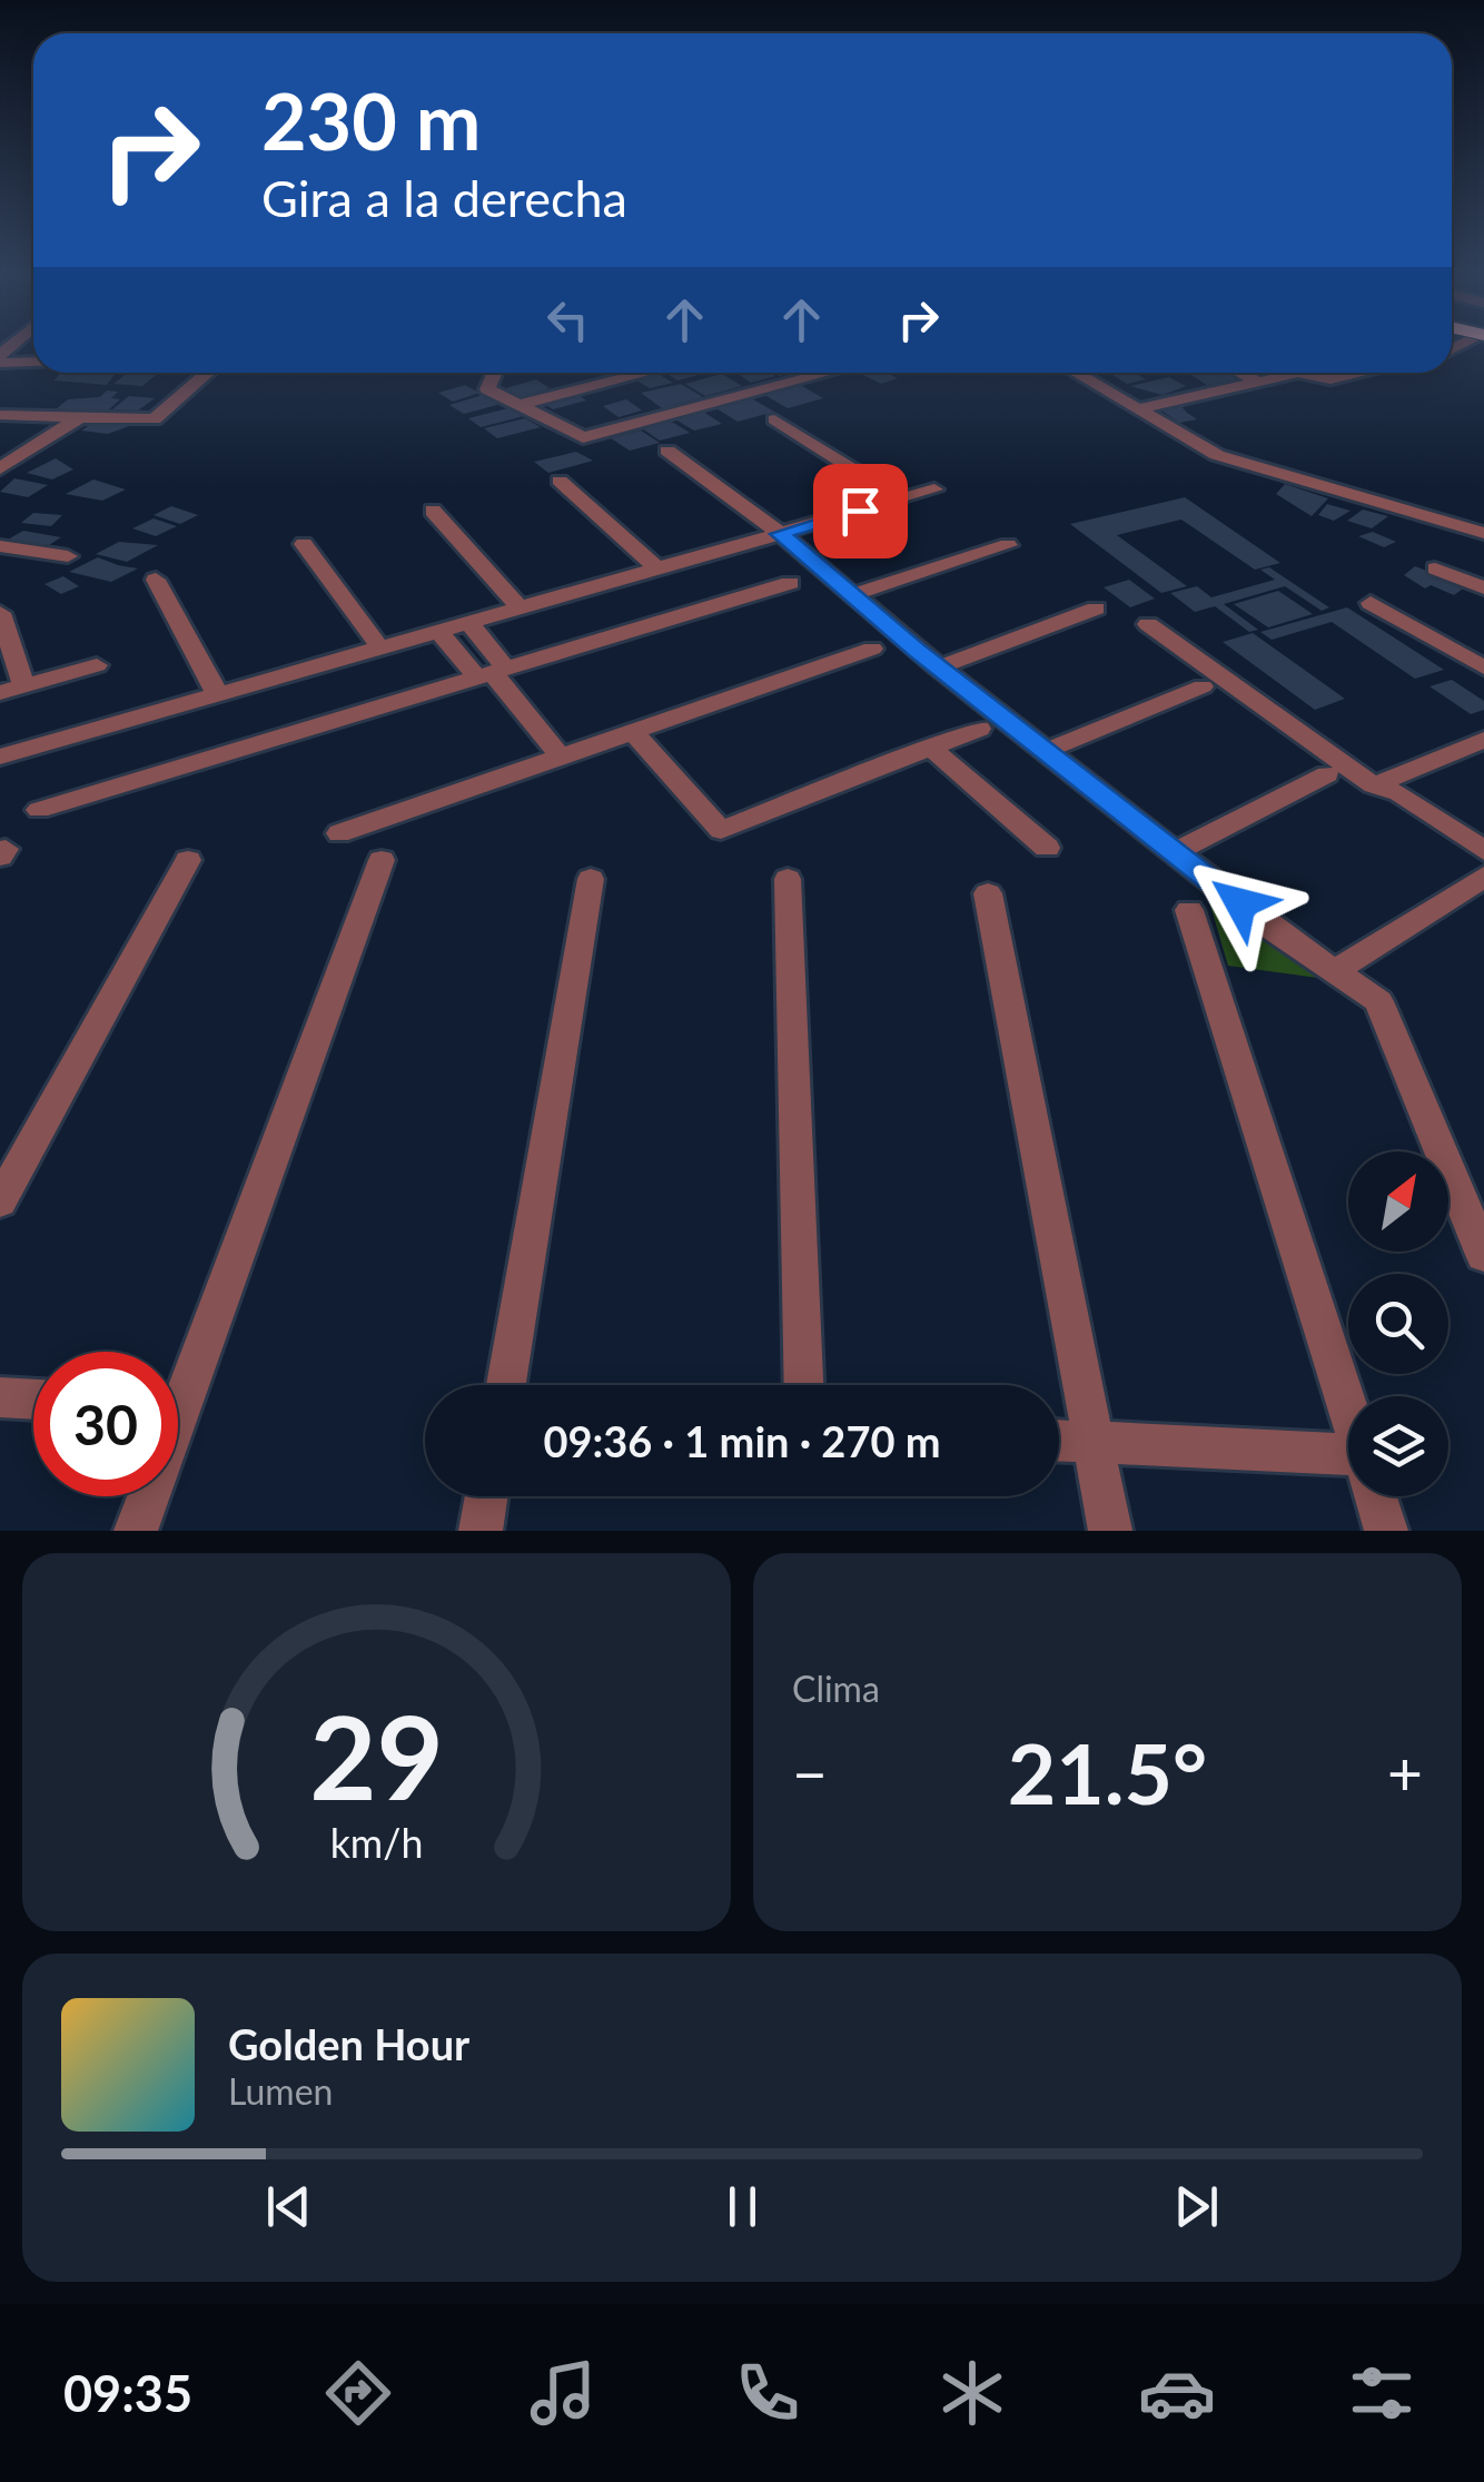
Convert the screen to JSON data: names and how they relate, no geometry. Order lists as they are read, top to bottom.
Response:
{
  "north": "top right",
  "page": {
    "turn": ["230 m", "Gira a la derecha"],
    "limit": "30",
    "trip": "09:36 · 1 min · 270 m",
    "tile": "Clima",
    "heat": ["−", "21.5°", "+"],
    "song": ["Golden Hour", "Lumen"],
    "tabs": "09:35",
    "gauge": ["29", "km/h"]
  }
}
